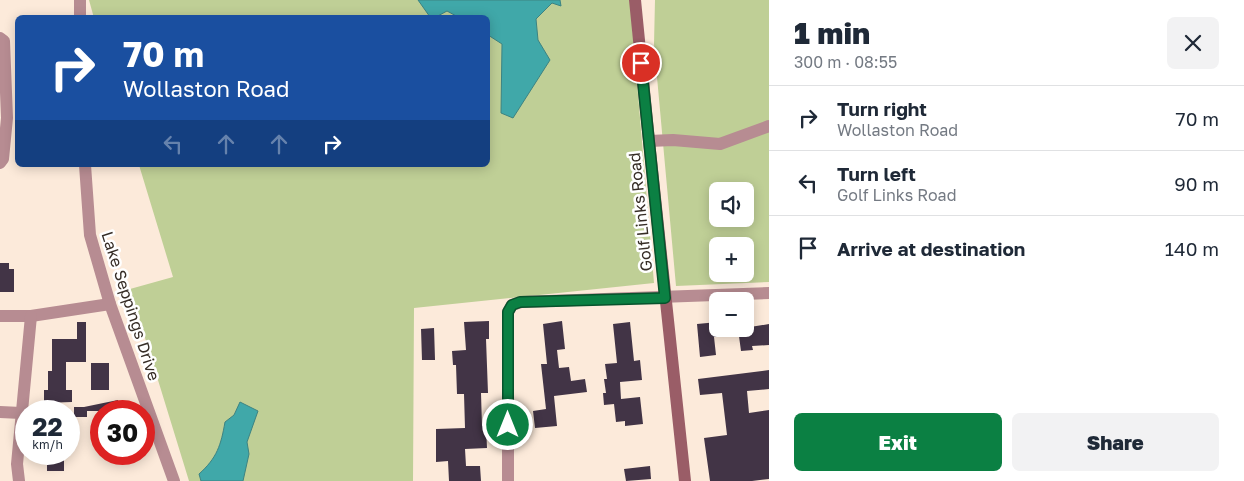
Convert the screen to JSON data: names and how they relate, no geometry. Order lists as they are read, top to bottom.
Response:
{
  "streets": {
    "main road": ["Golf Links Road"],
    "street": ["Lake Seppings Drive"]
  },
  "page": {
    "heading": ["1 min", "300 m · 08:55"],
    "turn": ["70 m", "Wollaston Road"],
    "list": [
      {
        "name": "Turn right",
        "note": "Wollaston Road",
        "value": "70 m"
      },
      {
        "name": "Turn left",
        "note": "Golf Links Road",
        "value": "90 m"
      },
      {
        "name": "Arrive at destination",
        "value": "140 m"
      }
    ],
    "map_buttons": ["+", "−"],
    "speed": "22 km/h",
    "limit": "30",
    "buttons": ["Exit", "Share"]
  }
}
